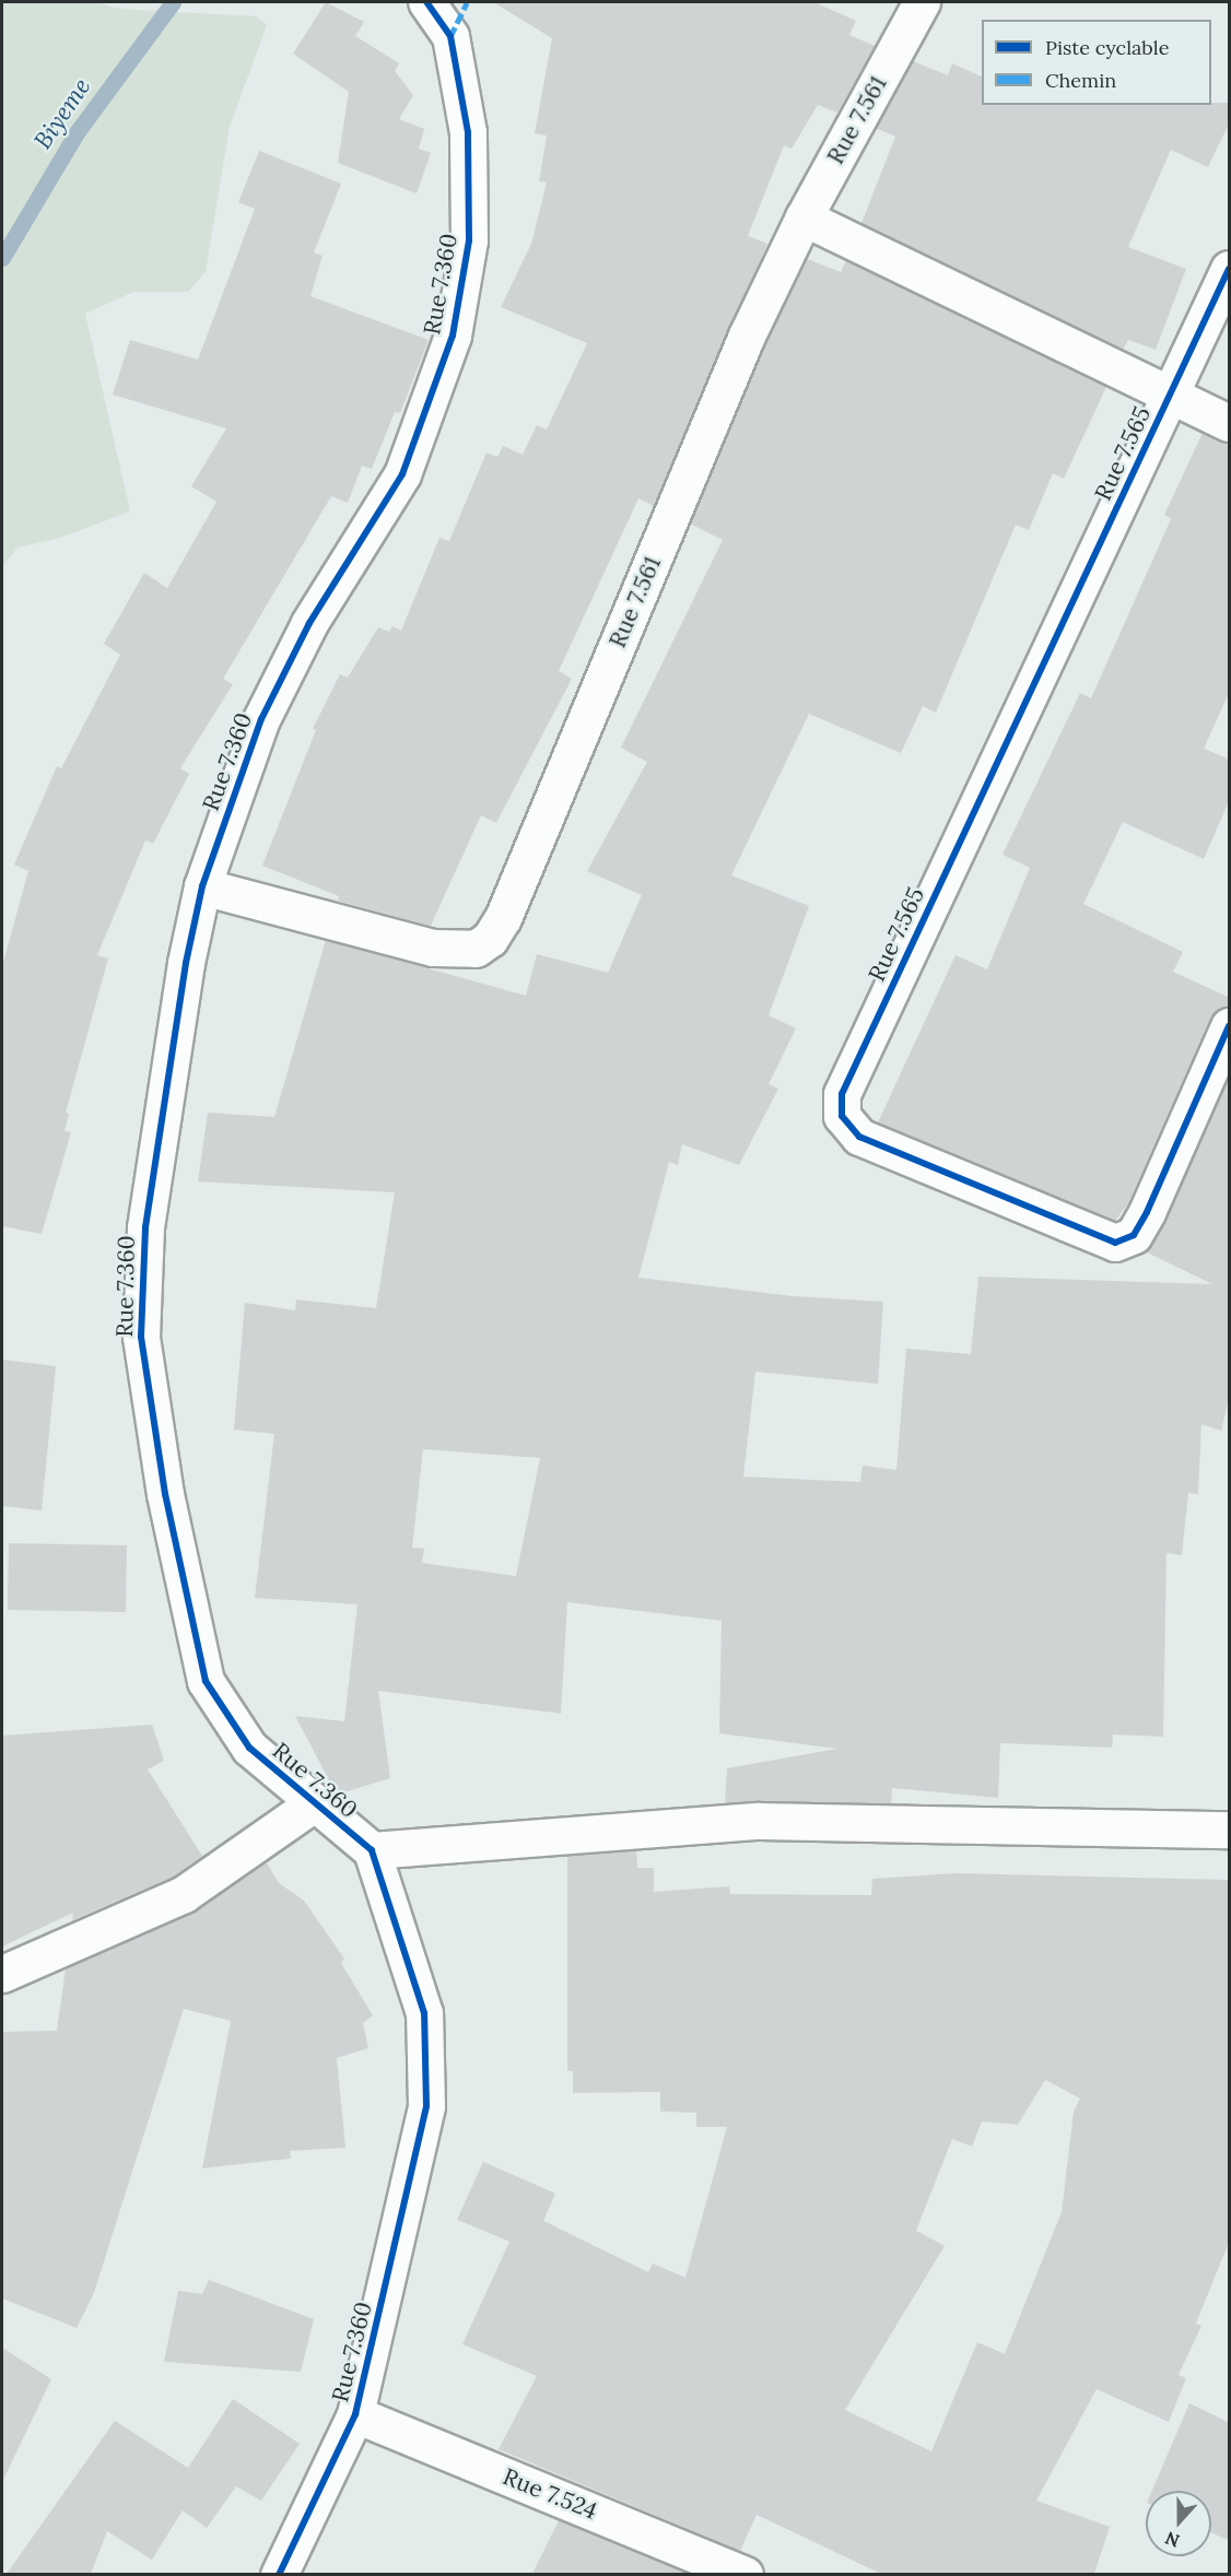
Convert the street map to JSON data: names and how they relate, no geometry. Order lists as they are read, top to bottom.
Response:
{
  "streets": {
    "street": [
      "Rue 7.561",
      "Rue 7.360",
      "Rue 7.565",
      "Rue 7.524"
    ]
  },
  "crossings": [
    ["Rue 7.561", "Rue 7.360"],
    ["Rue 7.360", "Rue 7.524"]
  ],
  "water": ["Biyeme"],
  "legend": ["Piste cyclable", "Chemin"],
  "north": "bottom"
}
